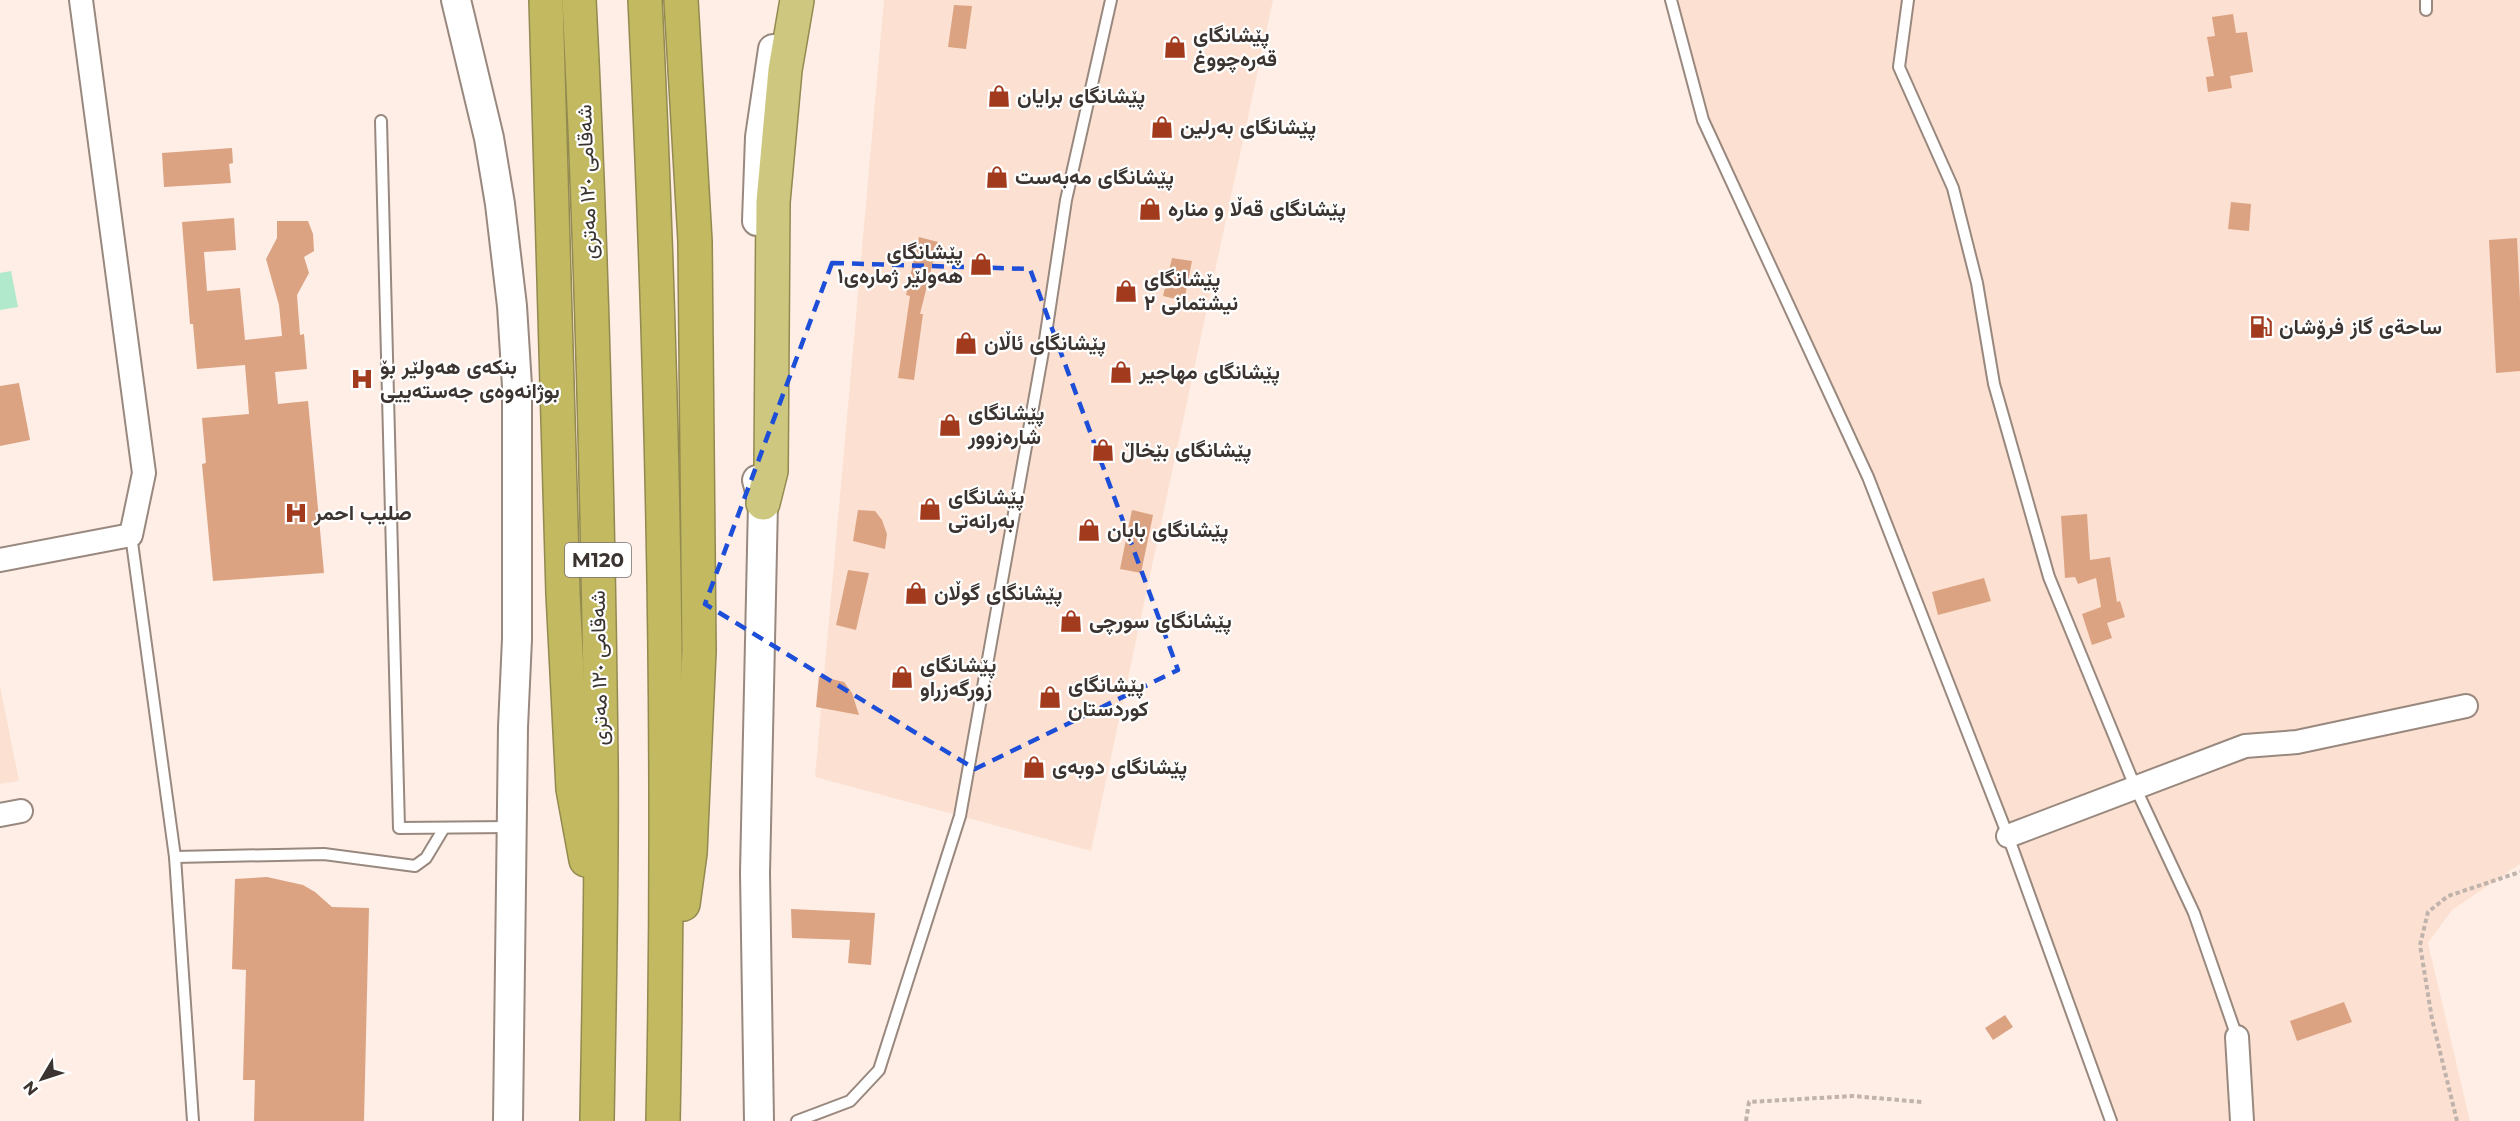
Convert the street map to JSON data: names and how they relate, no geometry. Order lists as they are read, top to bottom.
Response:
{
  "streets": {
    "highway": ["شەقامی ١٢٠ مەتری", "M120"]
  },
  "places": {
    "shop": [
      "پێشانگای قەرەچووغ",
      "پێشانگای برایان",
      "پێشانگای بەرلین",
      "پێشانگای مەبەست",
      "پێشانگای قەڵا و منارە",
      "پێشانگای هەولێر ژمارەی١",
      "پێشانگای نیشتمانی ٢",
      "پێشانگای ئاڵان",
      "پێشانگای مهاجیر",
      "پێشانگای شارەزوور",
      "پێشانگای بێخاڵ",
      "پێشانگای بەرانەتی",
      "پێشانگای بابان",
      "پێشانگای گوڵان",
      "پێشانگای سورچی",
      "پێشانگای زورگەزراو",
      "پێشانگای کوردستان",
      "پێشانگای دوبەی"
    ],
    "fuel station": ["ساحةی گاز فرۆشان"],
    "hospital": ["بنکەی هەولێر بۆ بوژانەوەی جەستەییی", "صلیب احمر"]
  },
  "north": "bottom left"
}
